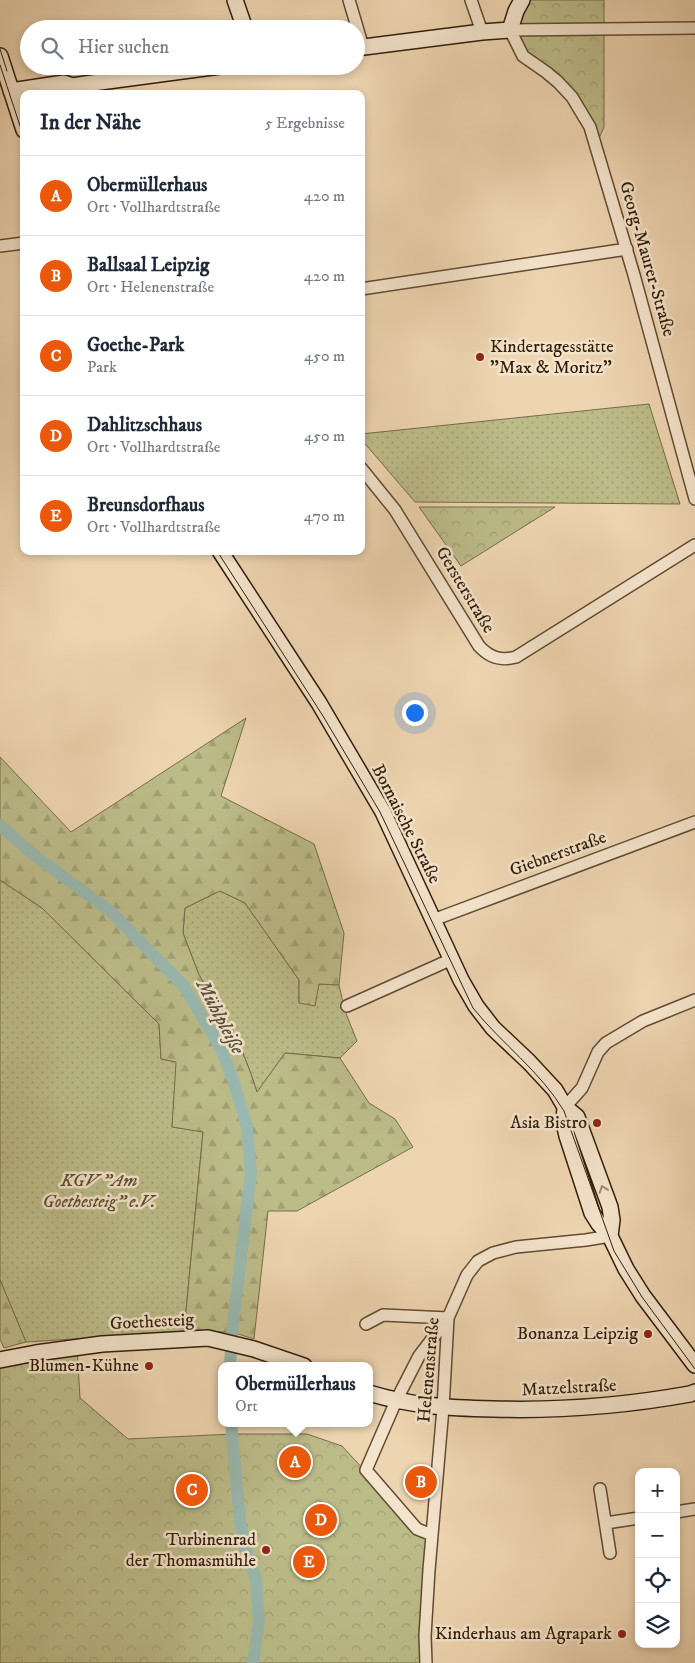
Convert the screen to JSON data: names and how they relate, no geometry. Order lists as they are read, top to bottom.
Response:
{
  "streets": {
    "main road": ["Bornaische Straße", "Goethesteig", "Matzelstraße"],
    "street": [
      "Georg-Maurer-Straße",
      "Gersterstraße",
      "Giebnerstraße",
      "Helenenstraße"
    ]
  },
  "crossings": [
    ["Bornaische Straße", "Giebnerstraße"],
    ["Bornaische Straße", "Helenenstraße"],
    ["Helenenstraße", "Matzelstraße"]
  ],
  "water": ["Mühlpleiße"],
  "parks": ["KGV \"Am Goethesteig\" e.V."],
  "places": [
    "Kindertagesstätte \"Max & Moritz\"",
    "Asia Bistro",
    "Bonanza Leipzig",
    "Blumen-Kühne",
    "Turbinenrad der Thomasmühle",
    "Kinderhaus am Agrapark"
  ],
  "page": {
    "search": "Hier suchen",
    "heading": ["In der Nähe", "5 Ergebnisse"],
    "list": [
      {
        "mark": "A",
        "name": "Obermüllerhaus",
        "note": "Ort · Vollhardtstraße",
        "value": "420 m"
      },
      {
        "mark": "B",
        "name": "Ballsaal Leipzig",
        "note": "Ort · Helenenstraße",
        "value": "420 m"
      },
      {
        "mark": "C",
        "name": "Goethe-Park",
        "note": "Park",
        "value": "450 m"
      },
      {
        "mark": "D",
        "name": "Dahlitzschhaus",
        "note": "Ort · Vollhardtstraße",
        "value": "450 m"
      },
      {
        "mark": "E",
        "name": "Breunsdorfhaus",
        "note": "Ort · Vollhardtstraße",
        "value": "470 m"
      }
    ],
    "popup": ["Obermüllerhaus", "Ort"],
    "pins": [
      "A",
      "B",
      "C",
      "D",
      "E"
    ],
    "map_buttons": ["+", "−"]
  }
}
